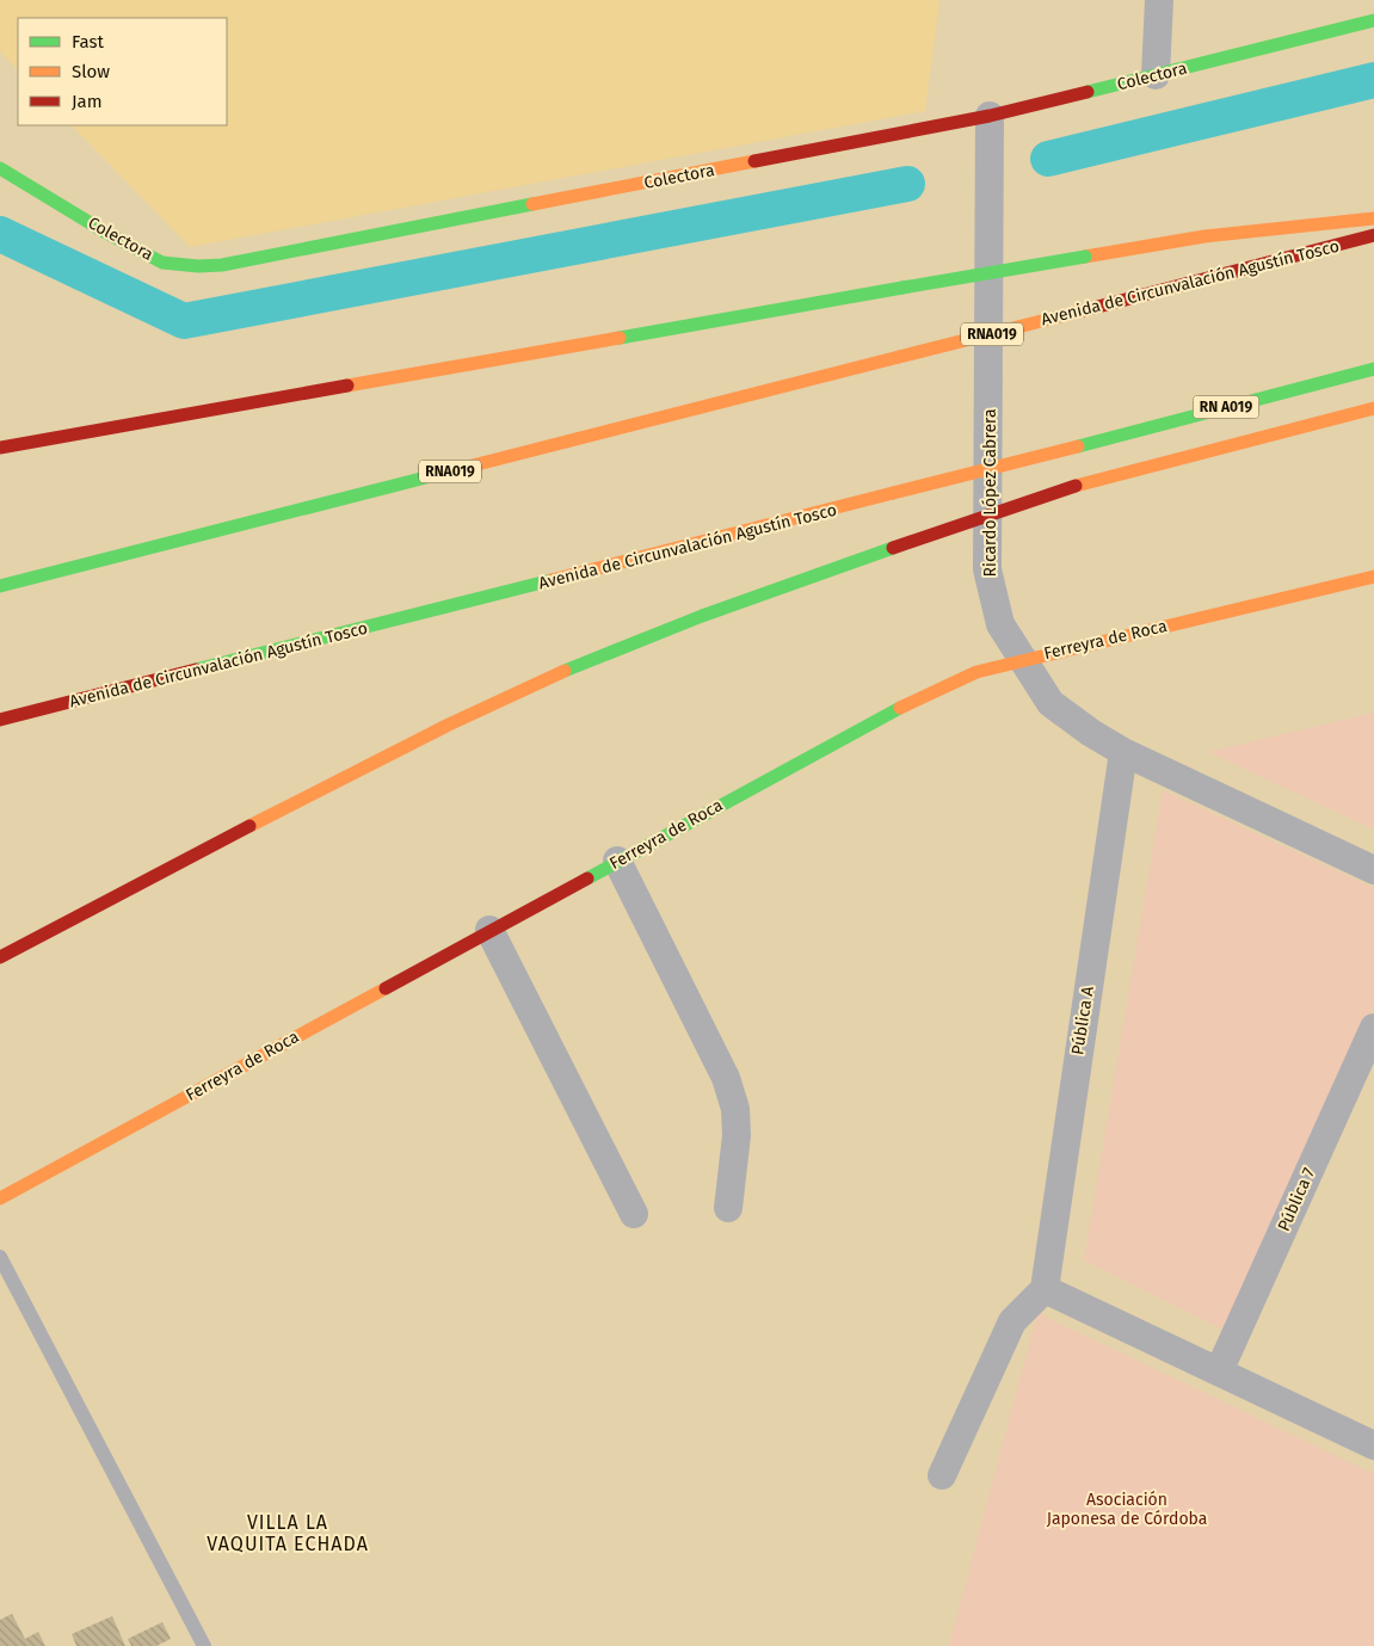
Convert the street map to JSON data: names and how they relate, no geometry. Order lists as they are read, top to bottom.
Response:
{
  "streets": {
    "main road": [
      "Colectora",
      "Avenida de Circunvalación Agustín Tosco",
      "RNA019",
      "RN A019",
      "Ferreyra de Roca"
    ],
    "street": ["Ricardo López Cabrera", "Pública A", "Pública 7"]
  },
  "crossings": [
    ["Colectora", "Ricardo López Cabrera"],
    ["Ricardo López Cabrera", "Ferreyra de Roca"],
    ["Ricardo López Cabrera", "Pública A"]
  ],
  "districts": ["VILLA LA VAQUITA ECHADA"],
  "parks": ["Asociación Japonesa de Córdoba"],
  "legend": ["Fast", "Slow", "Jam"]
}
